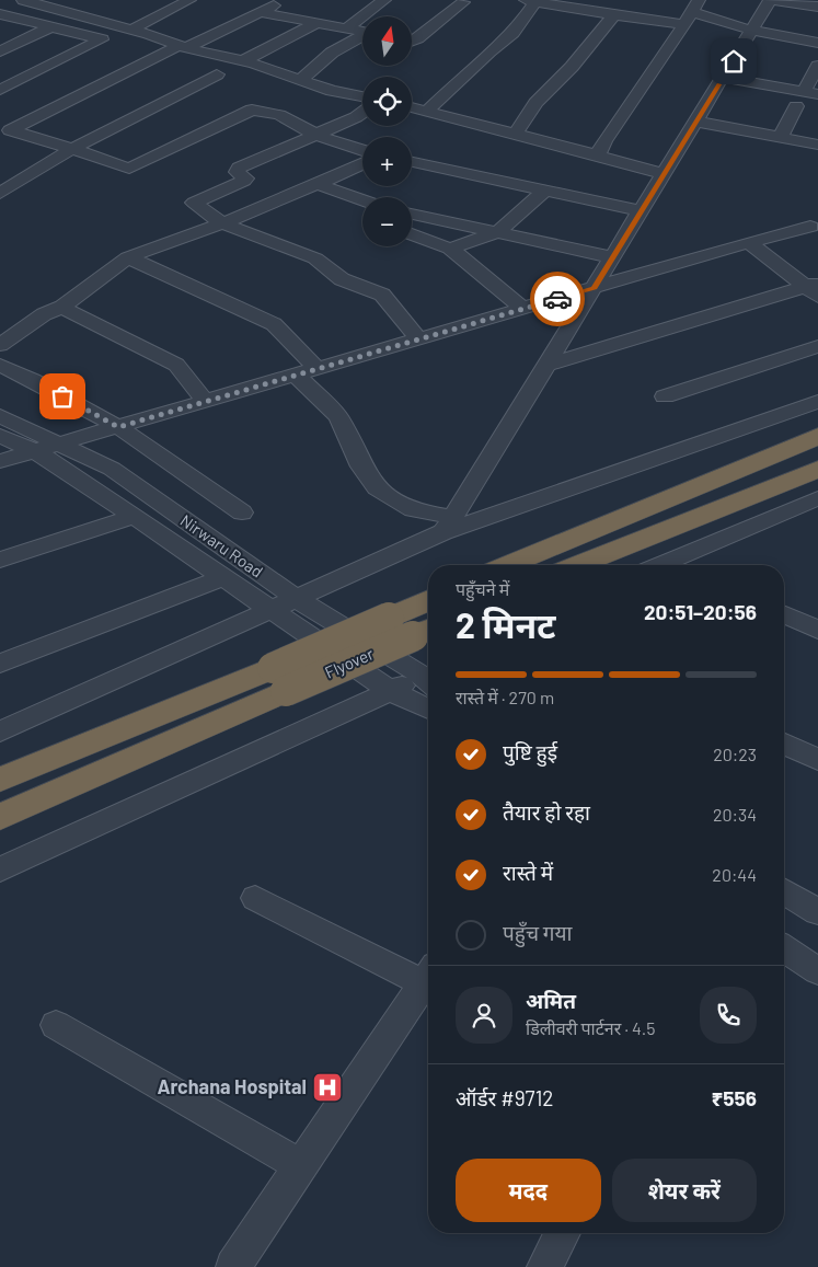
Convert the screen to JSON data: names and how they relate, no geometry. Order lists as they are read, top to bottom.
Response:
{
  "streets": {
    "highway": ["Flyover"],
    "street": ["Nirwaru Road"]
  },
  "places": {
    "hospital": ["Archana Hospital"]
  },
  "north": "top",
  "page": {
    "map_buttons": ["+", "−"],
    "heading": ["2 मिनट", "पहुँचने में", "20:51–20:56"],
    "panel": [
      "अमित",
      "डिलीवरी पार्टनर · 4.5",
      "ऑर्डर #9712",
      "₹556"
    ],
    "bar": "रास्ते में · 270 m",
    "list": [
      ["पुष्टि हुई", "20:23"],
      ["तैयार हो रहा", "20:34"],
      ["रास्ते में", "20:44"],
      "पहुँच गया"
    ],
    "buttons": ["मदद", "शेयर करें"]
  }
}
